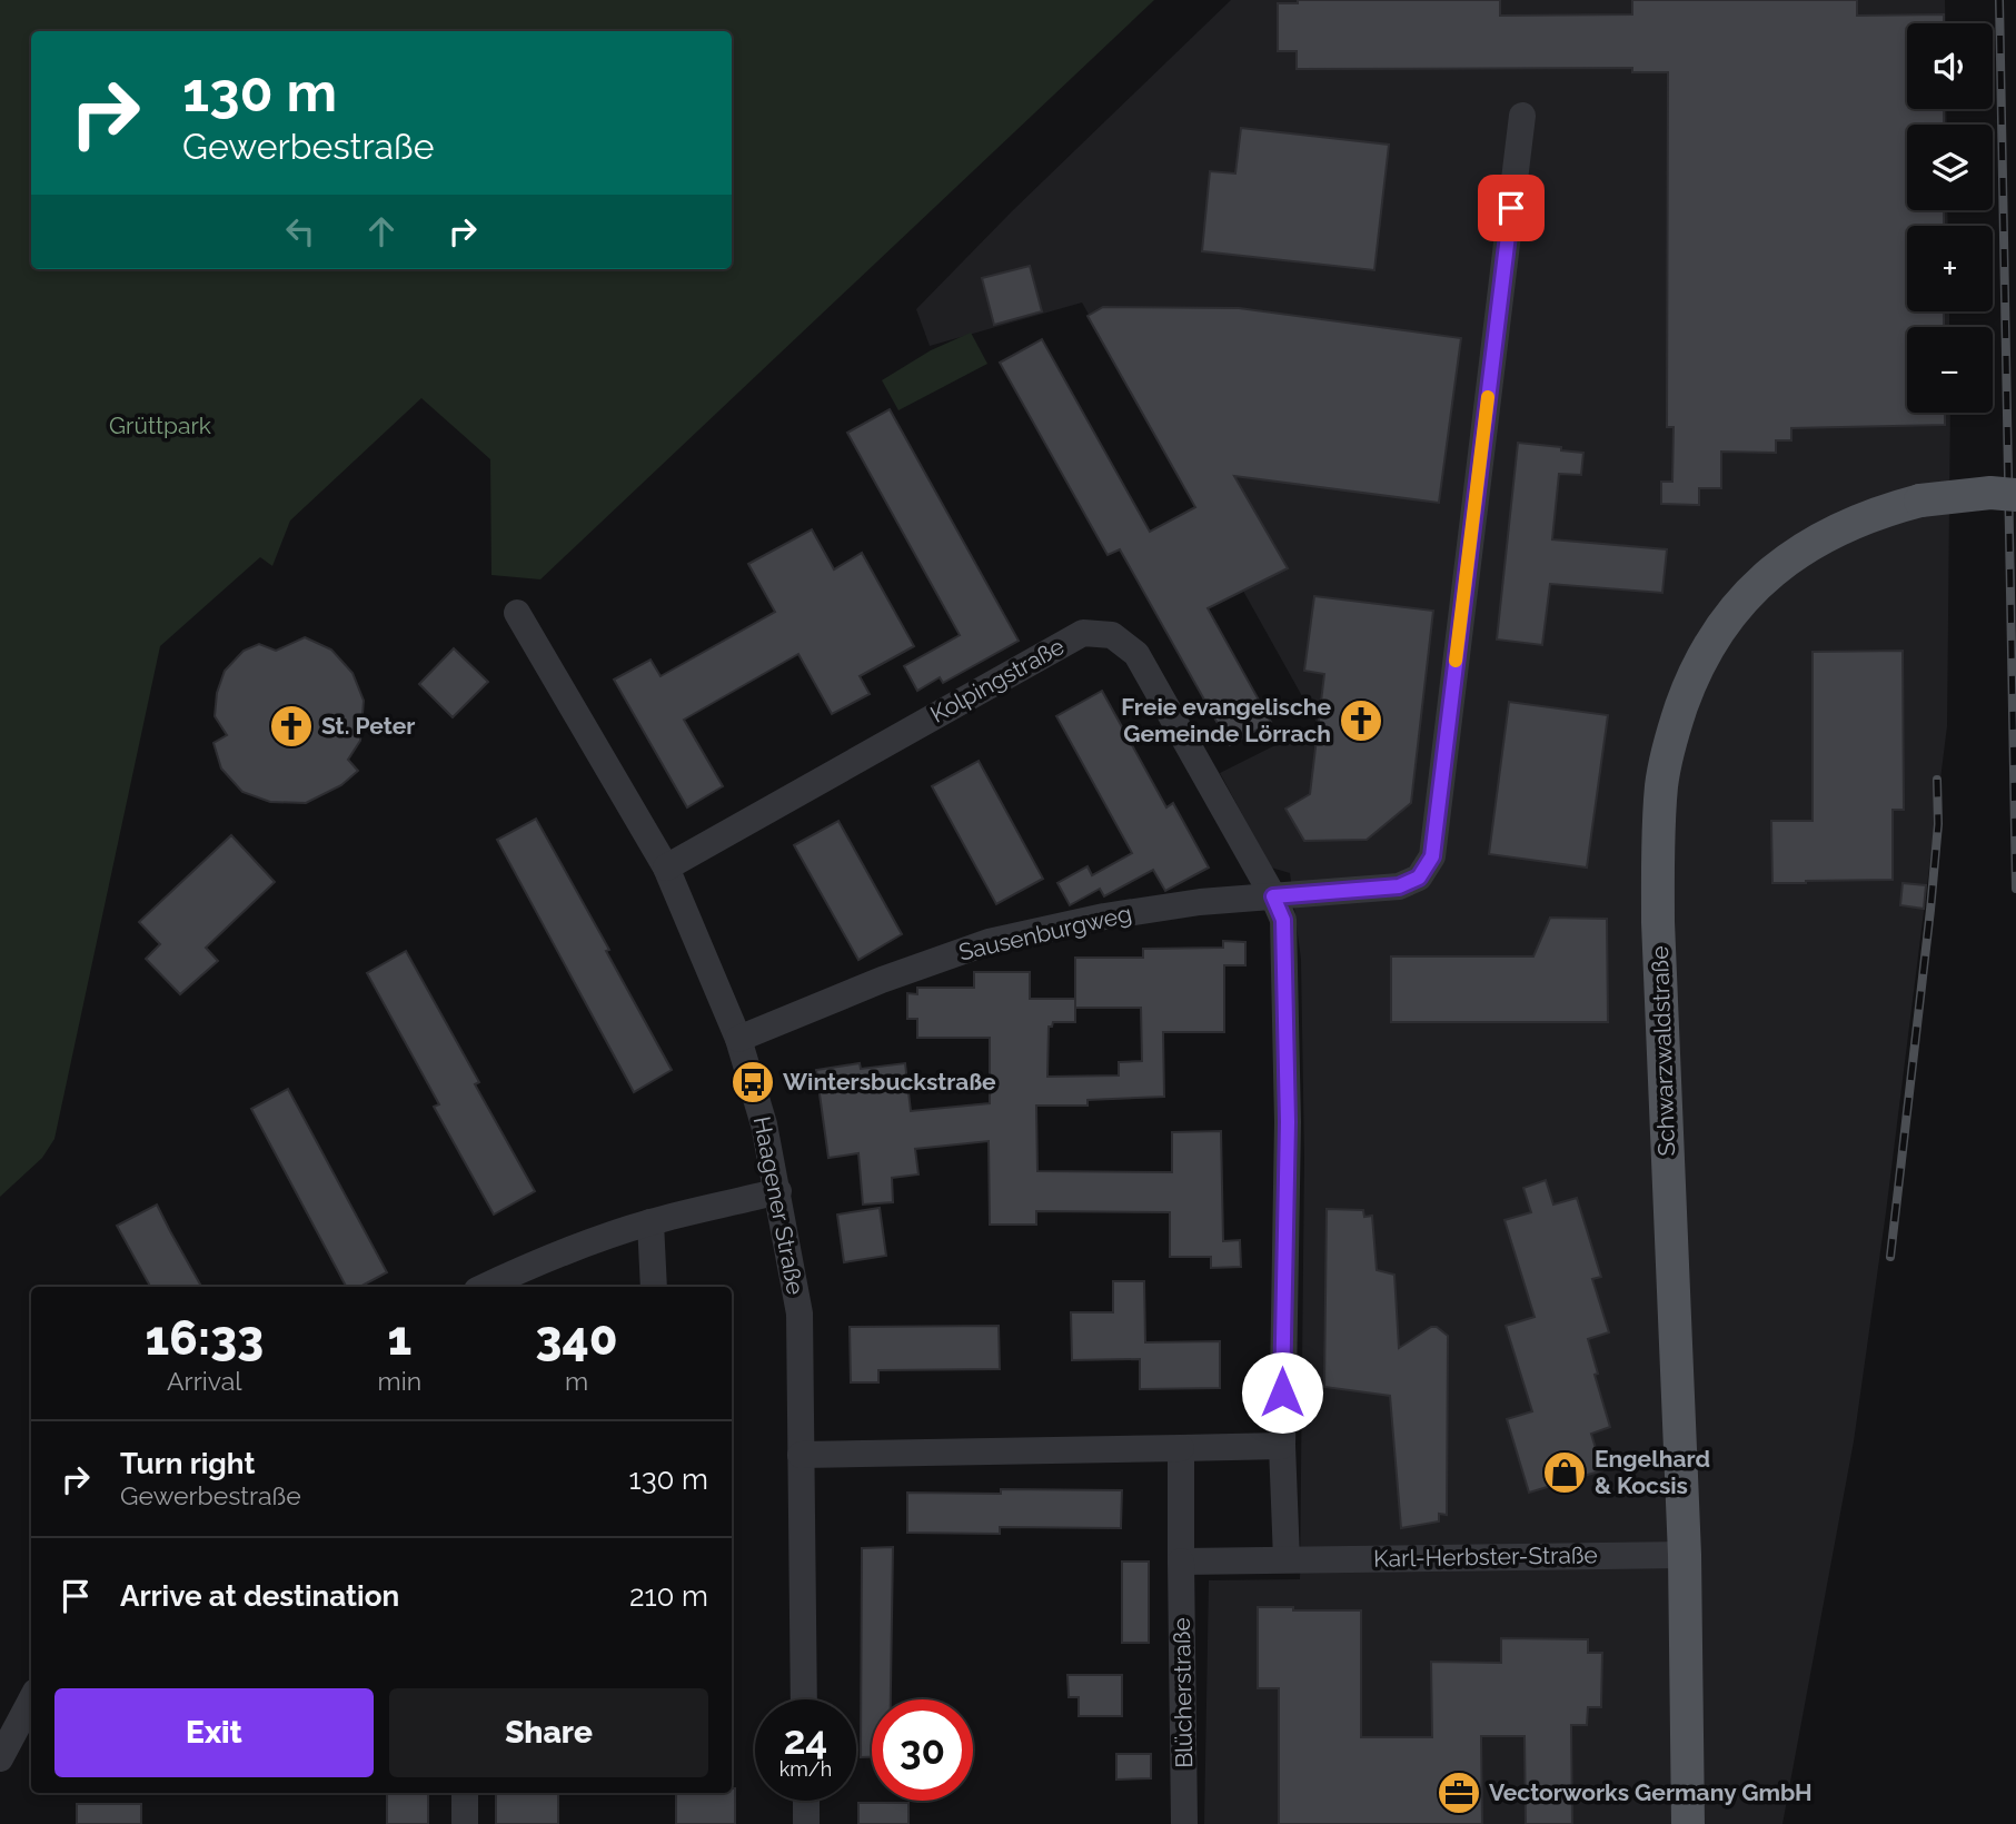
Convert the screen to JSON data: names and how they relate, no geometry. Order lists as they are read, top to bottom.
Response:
{
  "streets": {
    "main road": ["Schwarzwaldstraße"],
    "street": [
      "Kolpingstraße",
      "Sausenburgweg",
      "Haagener Straße",
      "Karl-Herbster-Straße",
      "Blücherstraße"
    ]
  },
  "crossings": [
    ["Kolpingstraße", "Sausenburgweg"],
    ["Kolpingstraße", "Haagener Straße"],
    ["Kolpingstraße", "Karl-Herbster-Straße"],
    ["Sausenburgweg", "Haagener Straße"],
    ["Schwarzwaldstraße", "Karl-Herbster-Straße"],
    ["Karl-Herbster-Straße", "Blücherstraße"]
  ],
  "parks": ["Grüttpark"],
  "places": {
    "church": ["Freie evangelische Gemeinde Lörrach", "St. Peter"],
    "bus stop": ["Wintersbuckstraße"],
    "shop": ["Engelhard & Kocsis"],
    "office": ["Vectorworks Germany GmbH"]
  },
  "page": {
    "map_buttons": ["+", "−"],
    "turn": ["130 m", "Gewerbestraße"],
    "eta": [
      "16:33",
      "Arrival",
      "1",
      "min",
      "340",
      "m"
    ],
    "list": [
      {
        "name": "Turn right",
        "note": "Gewerbestraße",
        "value": "130 m"
      },
      {
        "name": "Arrive at destination",
        "value": "210 m"
      }
    ],
    "buttons": ["Exit", "Share"],
    "speed": "24 km/h",
    "limit": "30"
  }
}
